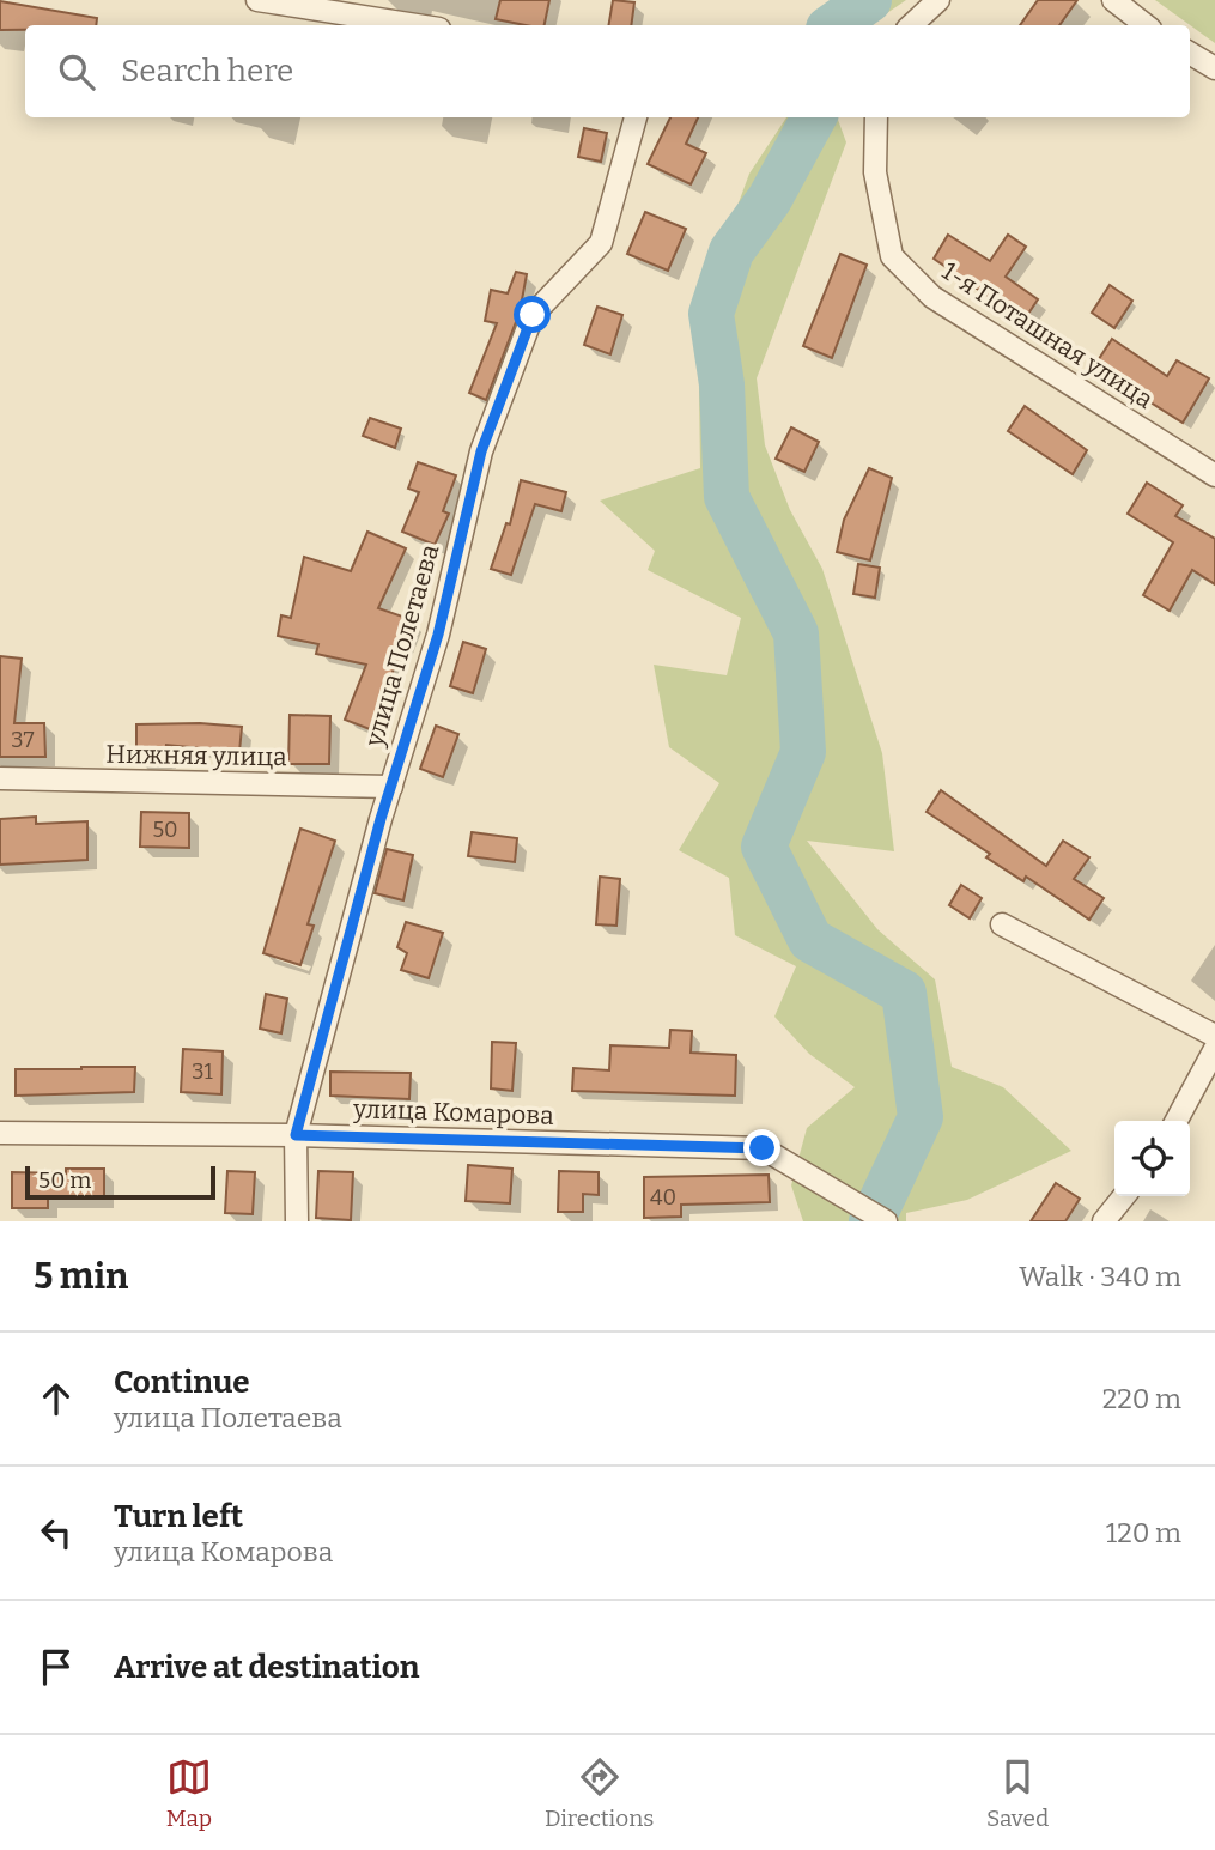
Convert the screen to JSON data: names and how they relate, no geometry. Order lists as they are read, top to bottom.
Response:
{
  "streets": {
    "street": [
      "1-я Поташная улица",
      "улица Полетаева",
      "Нижняя улица",
      "улица Комарова"
    ]
  },
  "crossings": [
    ["улица Полетаева", "Нижняя улица"],
    ["улица Полетаева", "улица Комарова"]
  ],
  "house_numbers": [
    "37",
    "50",
    "31",
    "40"
  ],
  "scale_bar": "50 m",
  "page": {
    "search": "Search here",
    "scale": "50 m",
    "heading": ["5 min", "Walk · 340 m"],
    "list": [
      ["Continue", "улица Полетаева", "220 m"],
      ["Turn left", "улица Комарова", "120 m"],
      "Arrive at destination"
    ],
    "nav": ["Map", "Directions", "Saved"]
  }
}
